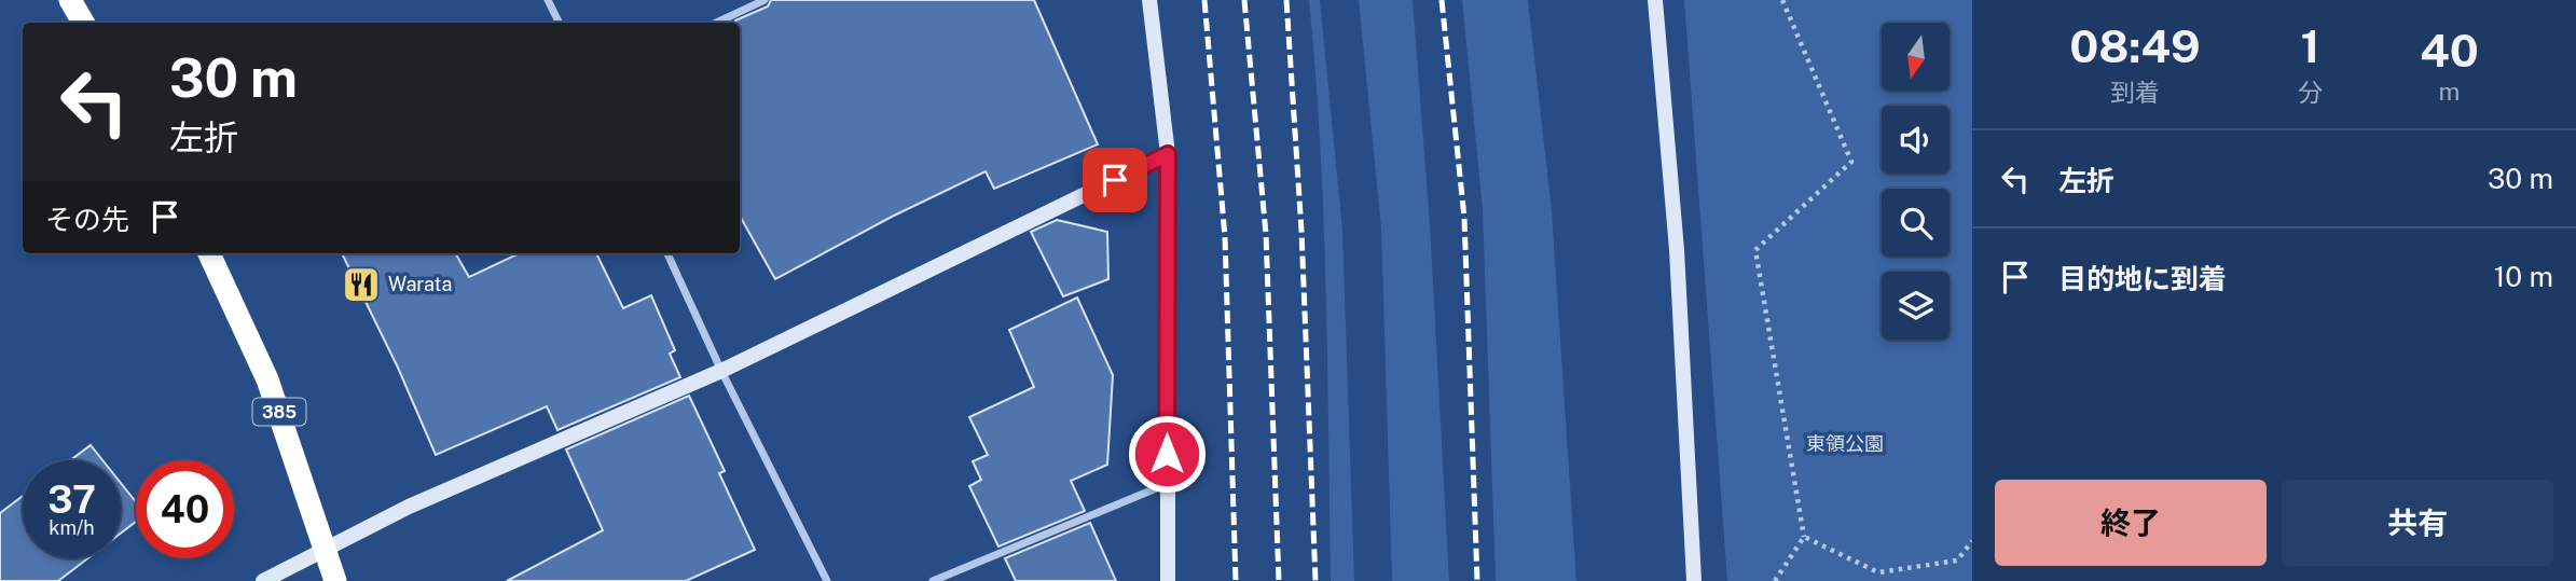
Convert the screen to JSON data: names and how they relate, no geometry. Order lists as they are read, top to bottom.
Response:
{
  "streets": {
    "highway": ["385"]
  },
  "parks": ["東領公園"],
  "places": {
    "restaurant": ["Warata"]
  },
  "north": "bottom",
  "page": {
    "eta": [
      "08:49",
      "到着",
      "1",
      "分",
      "40",
      "m"
    ],
    "turn": ["30 m", "左折"],
    "list": [
      {
        "name": "左折",
        "value": "30 m"
      },
      {
        "name": "目的地に到着",
        "value": "10 m"
      }
    ],
    "then": "その先",
    "speed": "37 km/h",
    "limit": "40",
    "buttons": ["終了", "共有"]
  }
}
